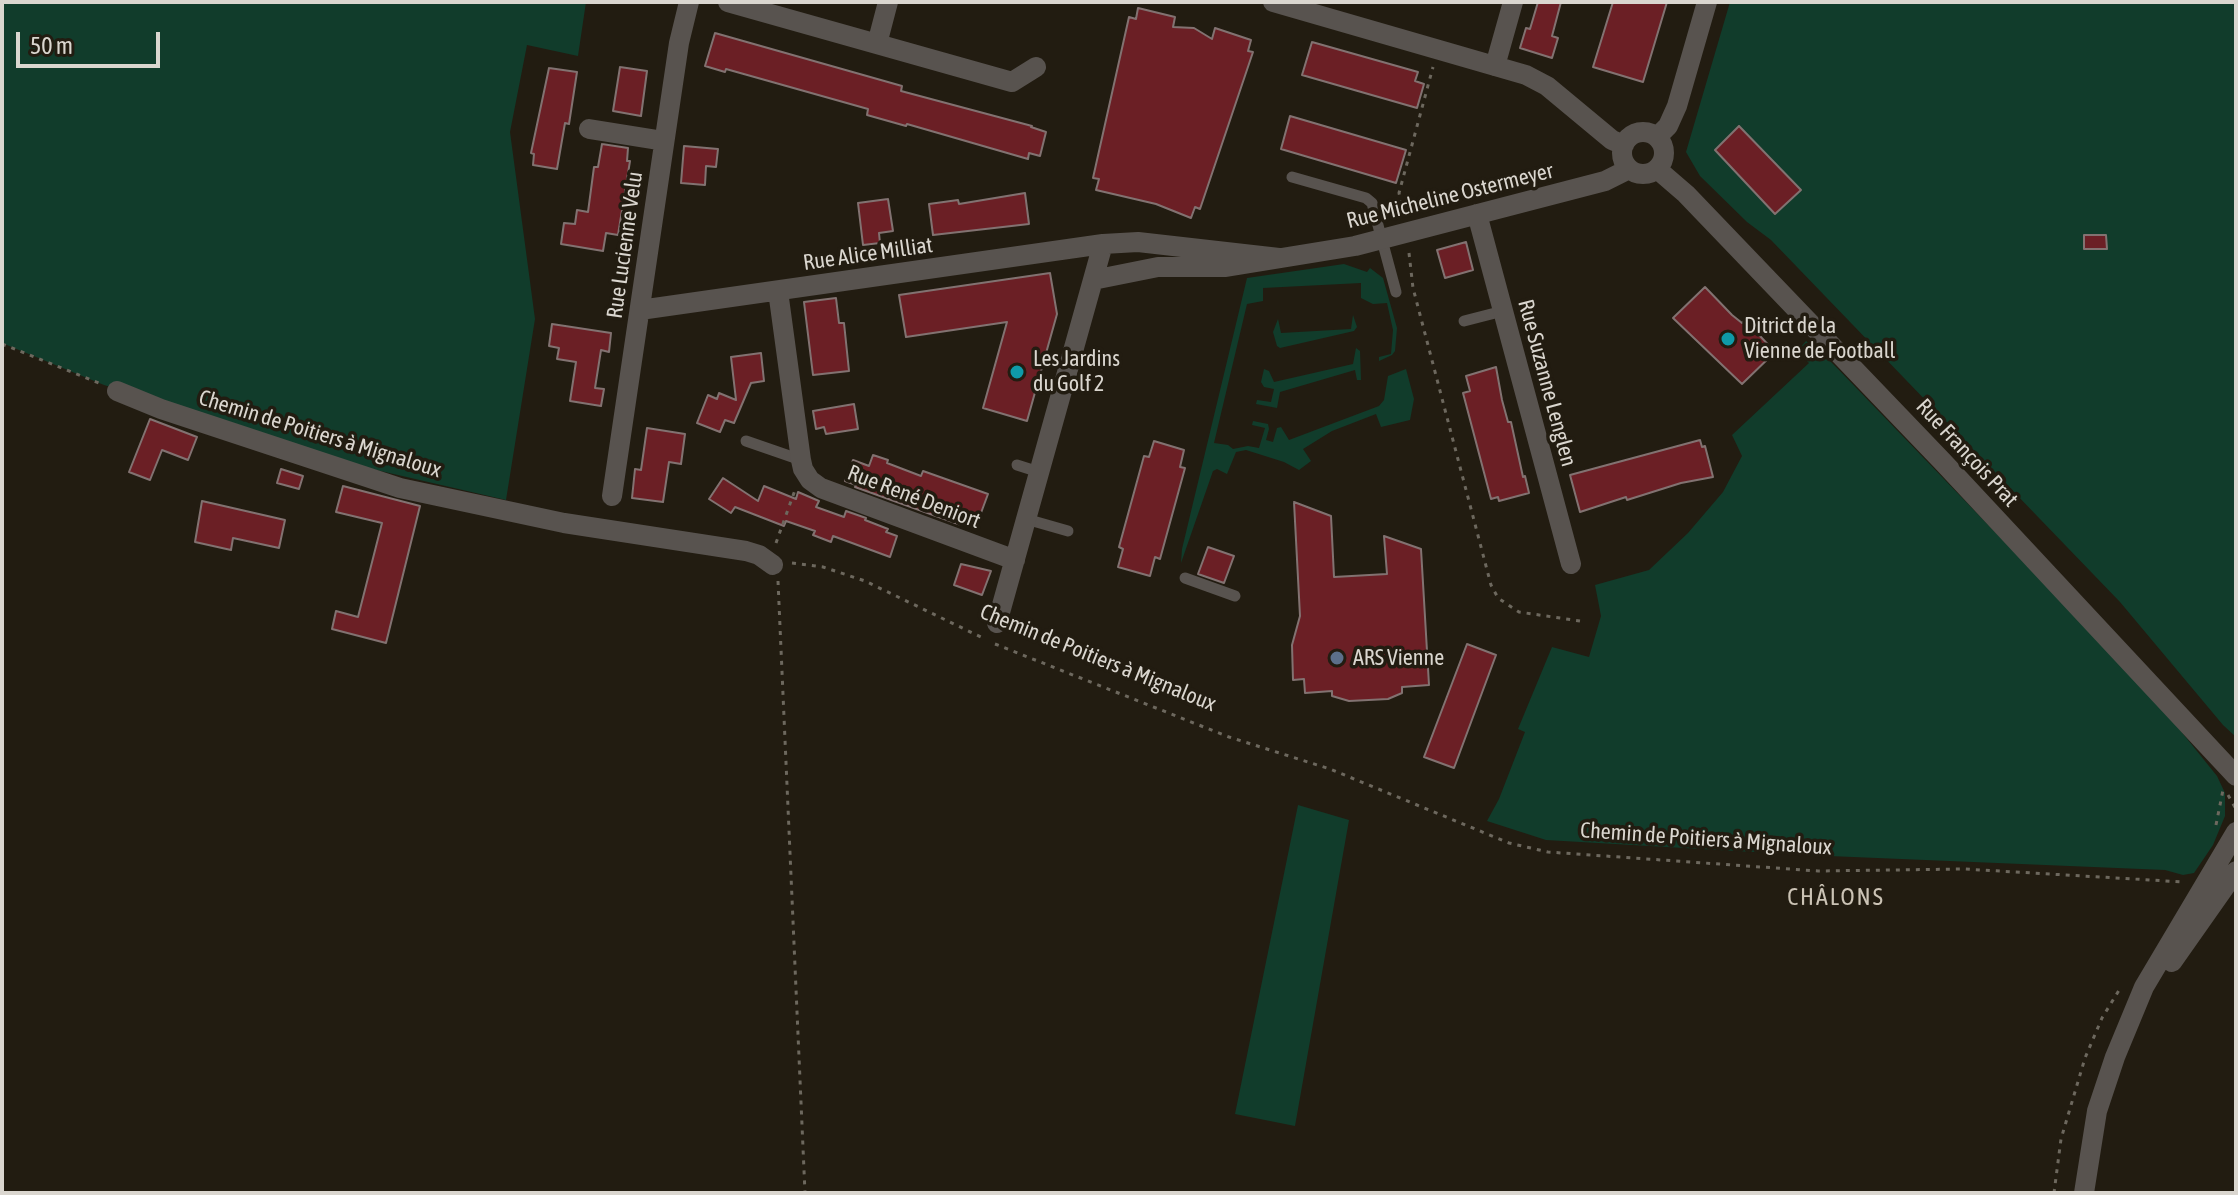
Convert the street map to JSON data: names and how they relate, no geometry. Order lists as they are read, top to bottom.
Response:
{
  "streets": {
    "street": [
      "Rue Micheline Ostermeyer",
      "Rue Lucienne Velu",
      "Rue Alice Milliat",
      "Rue Suzanne Lenglen",
      "Chemin de Poitiers à Mignaloux",
      "Rue François Prat",
      "Rue René Deniort"
    ]
  },
  "crossings": [
    ["Rue Micheline Ostermeyer", "Rue Alice Milliat"],
    ["Rue Micheline Ostermeyer", "Rue Suzanne Lenglen"],
    ["Rue Micheline Ostermeyer", "Rue François Prat"],
    ["Rue Lucienne Velu", "Rue Alice Milliat"]
  ],
  "districts": ["CHÂLONS"],
  "places": ["Ditrict de la Vienne de Football", "Les Jardins du Golf 2", "ARS Vienne"],
  "scale_bar": "50 m"
}
